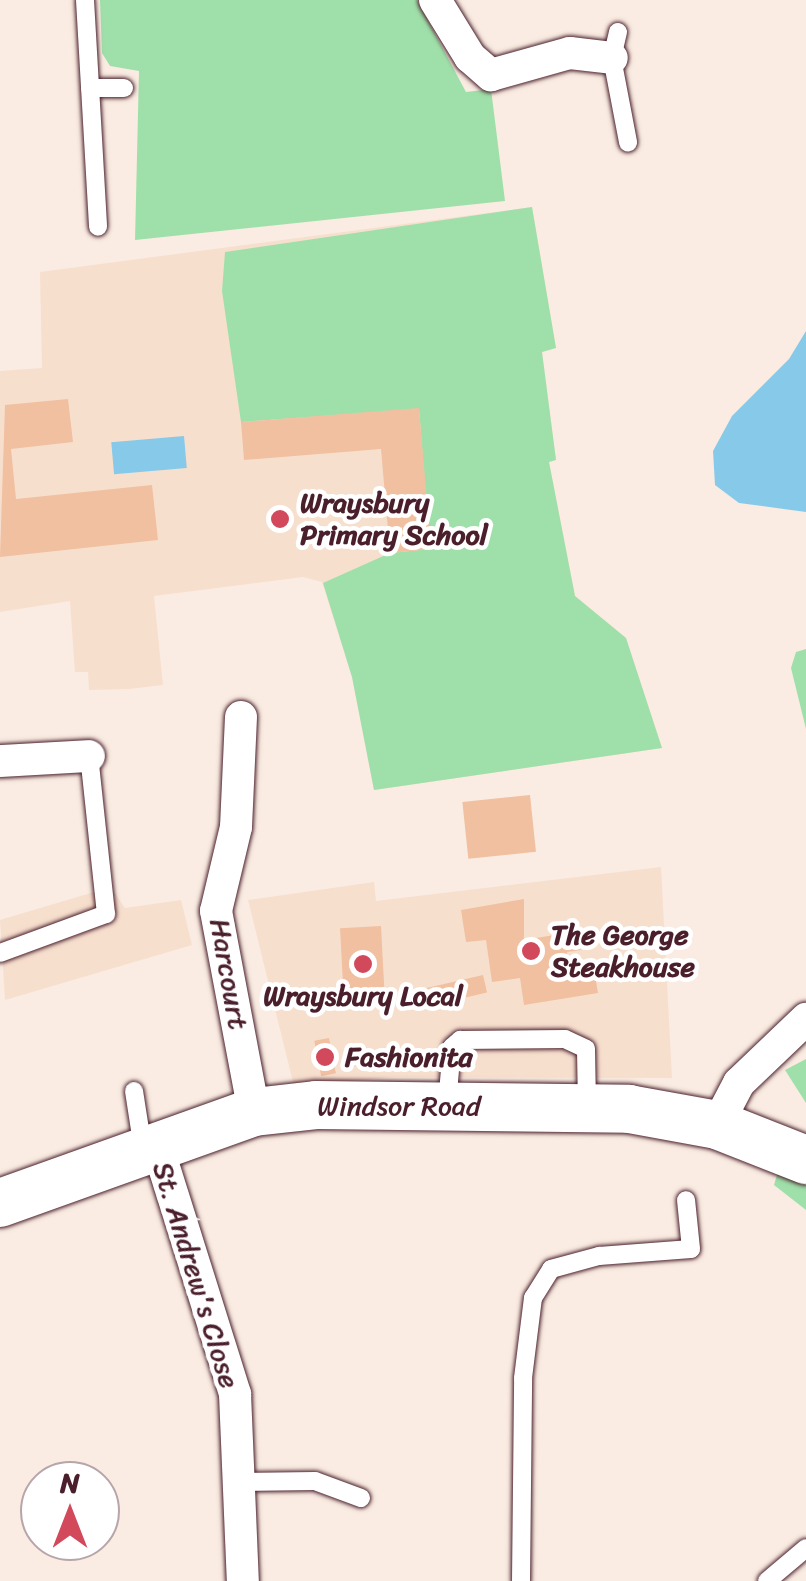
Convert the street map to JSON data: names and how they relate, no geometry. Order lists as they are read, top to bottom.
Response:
{
  "streets": {
    "main road": ["Windsor Road"],
    "street": ["Harcourt", "St. Andrew's Close"]
  },
  "crossings": [
    ["Harcourt", "Windsor Road"],
    ["Windsor Road", "St. Andrew's Close"]
  ],
  "places": [
    "Wraysbury Primary School",
    "The George Steakhouse",
    "Wraysbury Local",
    "Fashionita"
  ],
  "north": "top"
}
